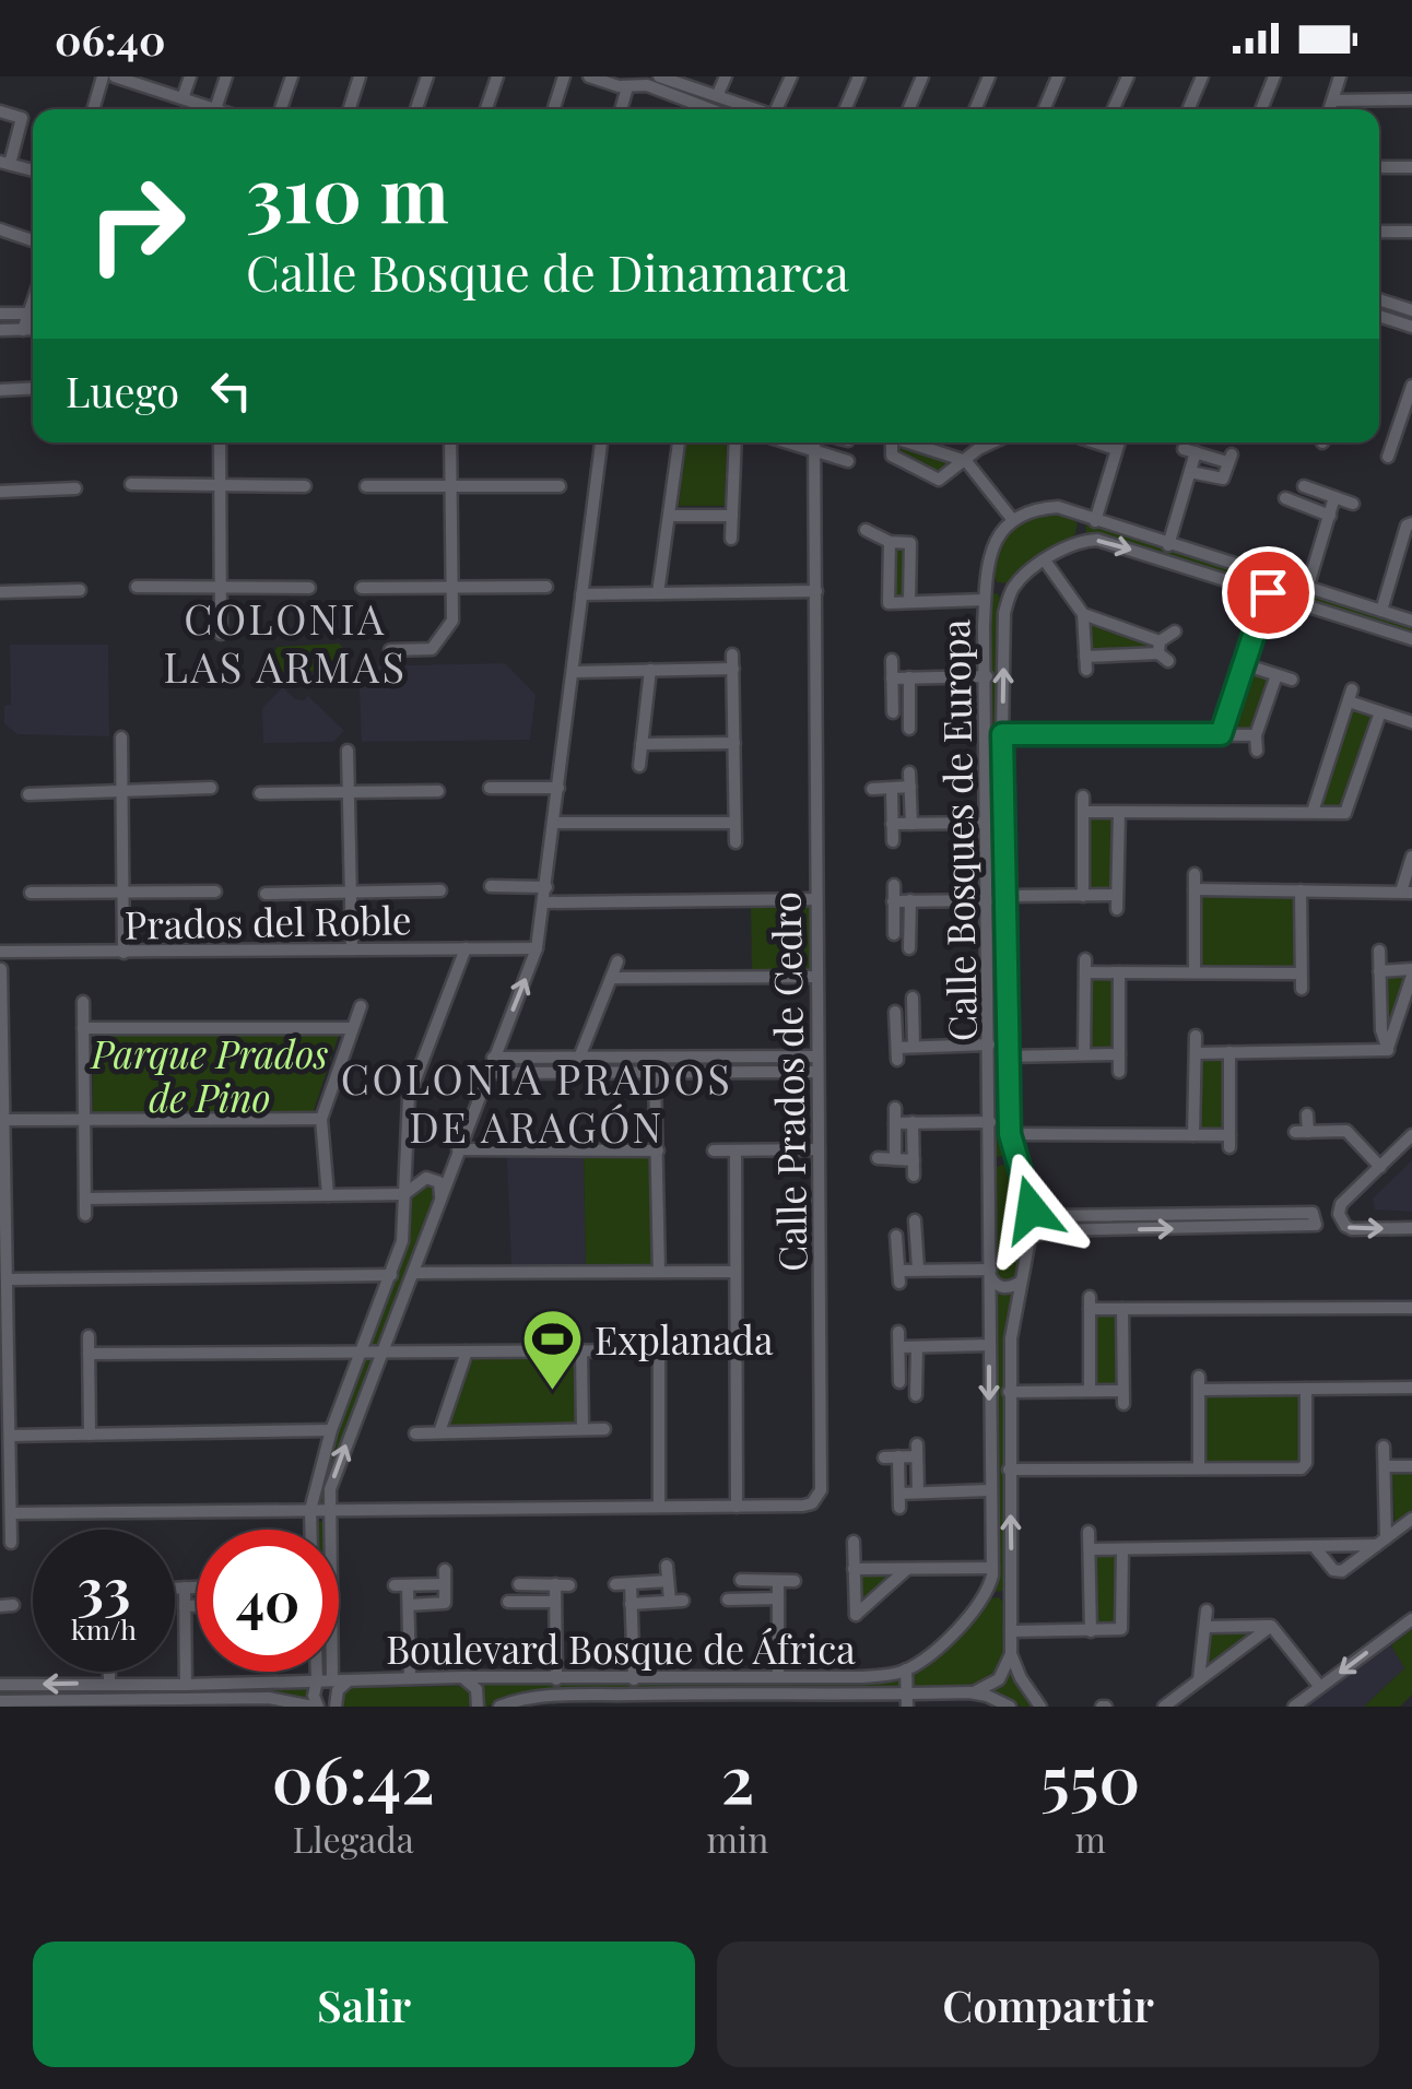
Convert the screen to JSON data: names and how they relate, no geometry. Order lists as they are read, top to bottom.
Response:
{
  "streets": {
    "street": [
      "Calle Bosques de Europa",
      "Prados del Roble",
      "Calle Prados de Cedro",
      "Boulevard Bosque de África"
    ]
  },
  "districts": ["COLONIA LAS ARMAS", "COLONIA PRADOS DE ARAGÓN"],
  "parks": ["Parque Prados de Pino"],
  "places": {
    "sports": ["Explanada"]
  },
  "page": {
    "status": "06:40",
    "turn": ["310 m", "Calle Bosque de Dinamarca"],
    "then": "Luego",
    "speed": "33 km/h",
    "limit": "40",
    "eta": [
      "06:42",
      "Llegada",
      "2",
      "min",
      "550",
      "m"
    ],
    "buttons": ["Salir", "Compartir"]
  }
}
